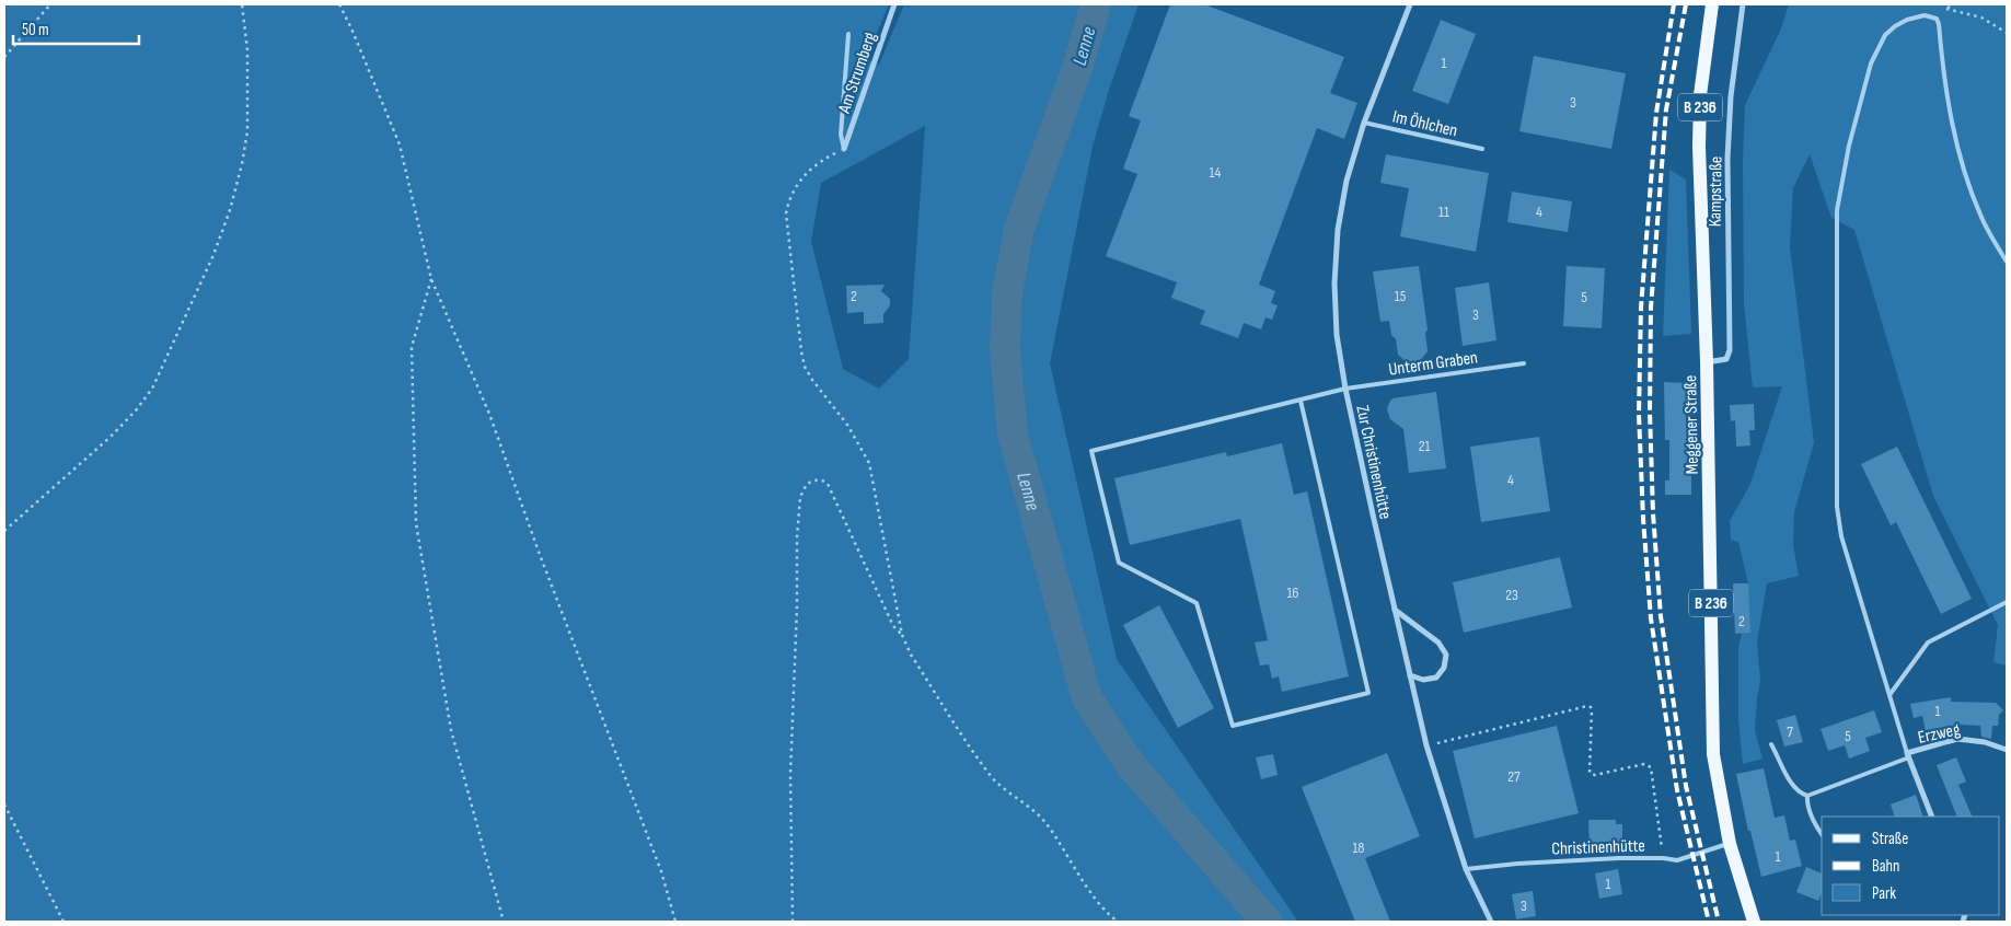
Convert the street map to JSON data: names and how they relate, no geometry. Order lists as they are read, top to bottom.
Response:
{
  "streets": {
    "main road": ["B 236", "Meggener Straße"],
    "street": [
      "Am Strumberg",
      "Kampstraße",
      "Zur Christinenhütte",
      "Erzweg"
    ],
    "lane": ["Im Öhlchen", "Unterm Graben", "Christinenhütte"]
  },
  "crossings": [
    ["B 236", "Meggener Straße"],
    ["B 236", "Christinenhütte"],
    ["Im Öhlchen", "Zur Christinenhütte"],
    ["Kampstraße", "Meggener Straße"],
    ["Unterm Graben", "Zur Christinenhütte"],
    ["Meggener Straße", "Christinenhütte"],
    ["Zur Christinenhütte", "Christinenhütte"]
  ],
  "water": ["Lenne"],
  "house_numbers": [
    "1",
    "3",
    "14",
    "11",
    "4",
    "2",
    "15",
    "5",
    "3",
    "21",
    "4",
    "16",
    "23",
    "2",
    "1",
    "7",
    "5",
    "27",
    "18",
    "1",
    "1",
    "3"
  ],
  "legend": ["Straße", "Bahn", "Park"],
  "scale_bar": "50 m"
}
